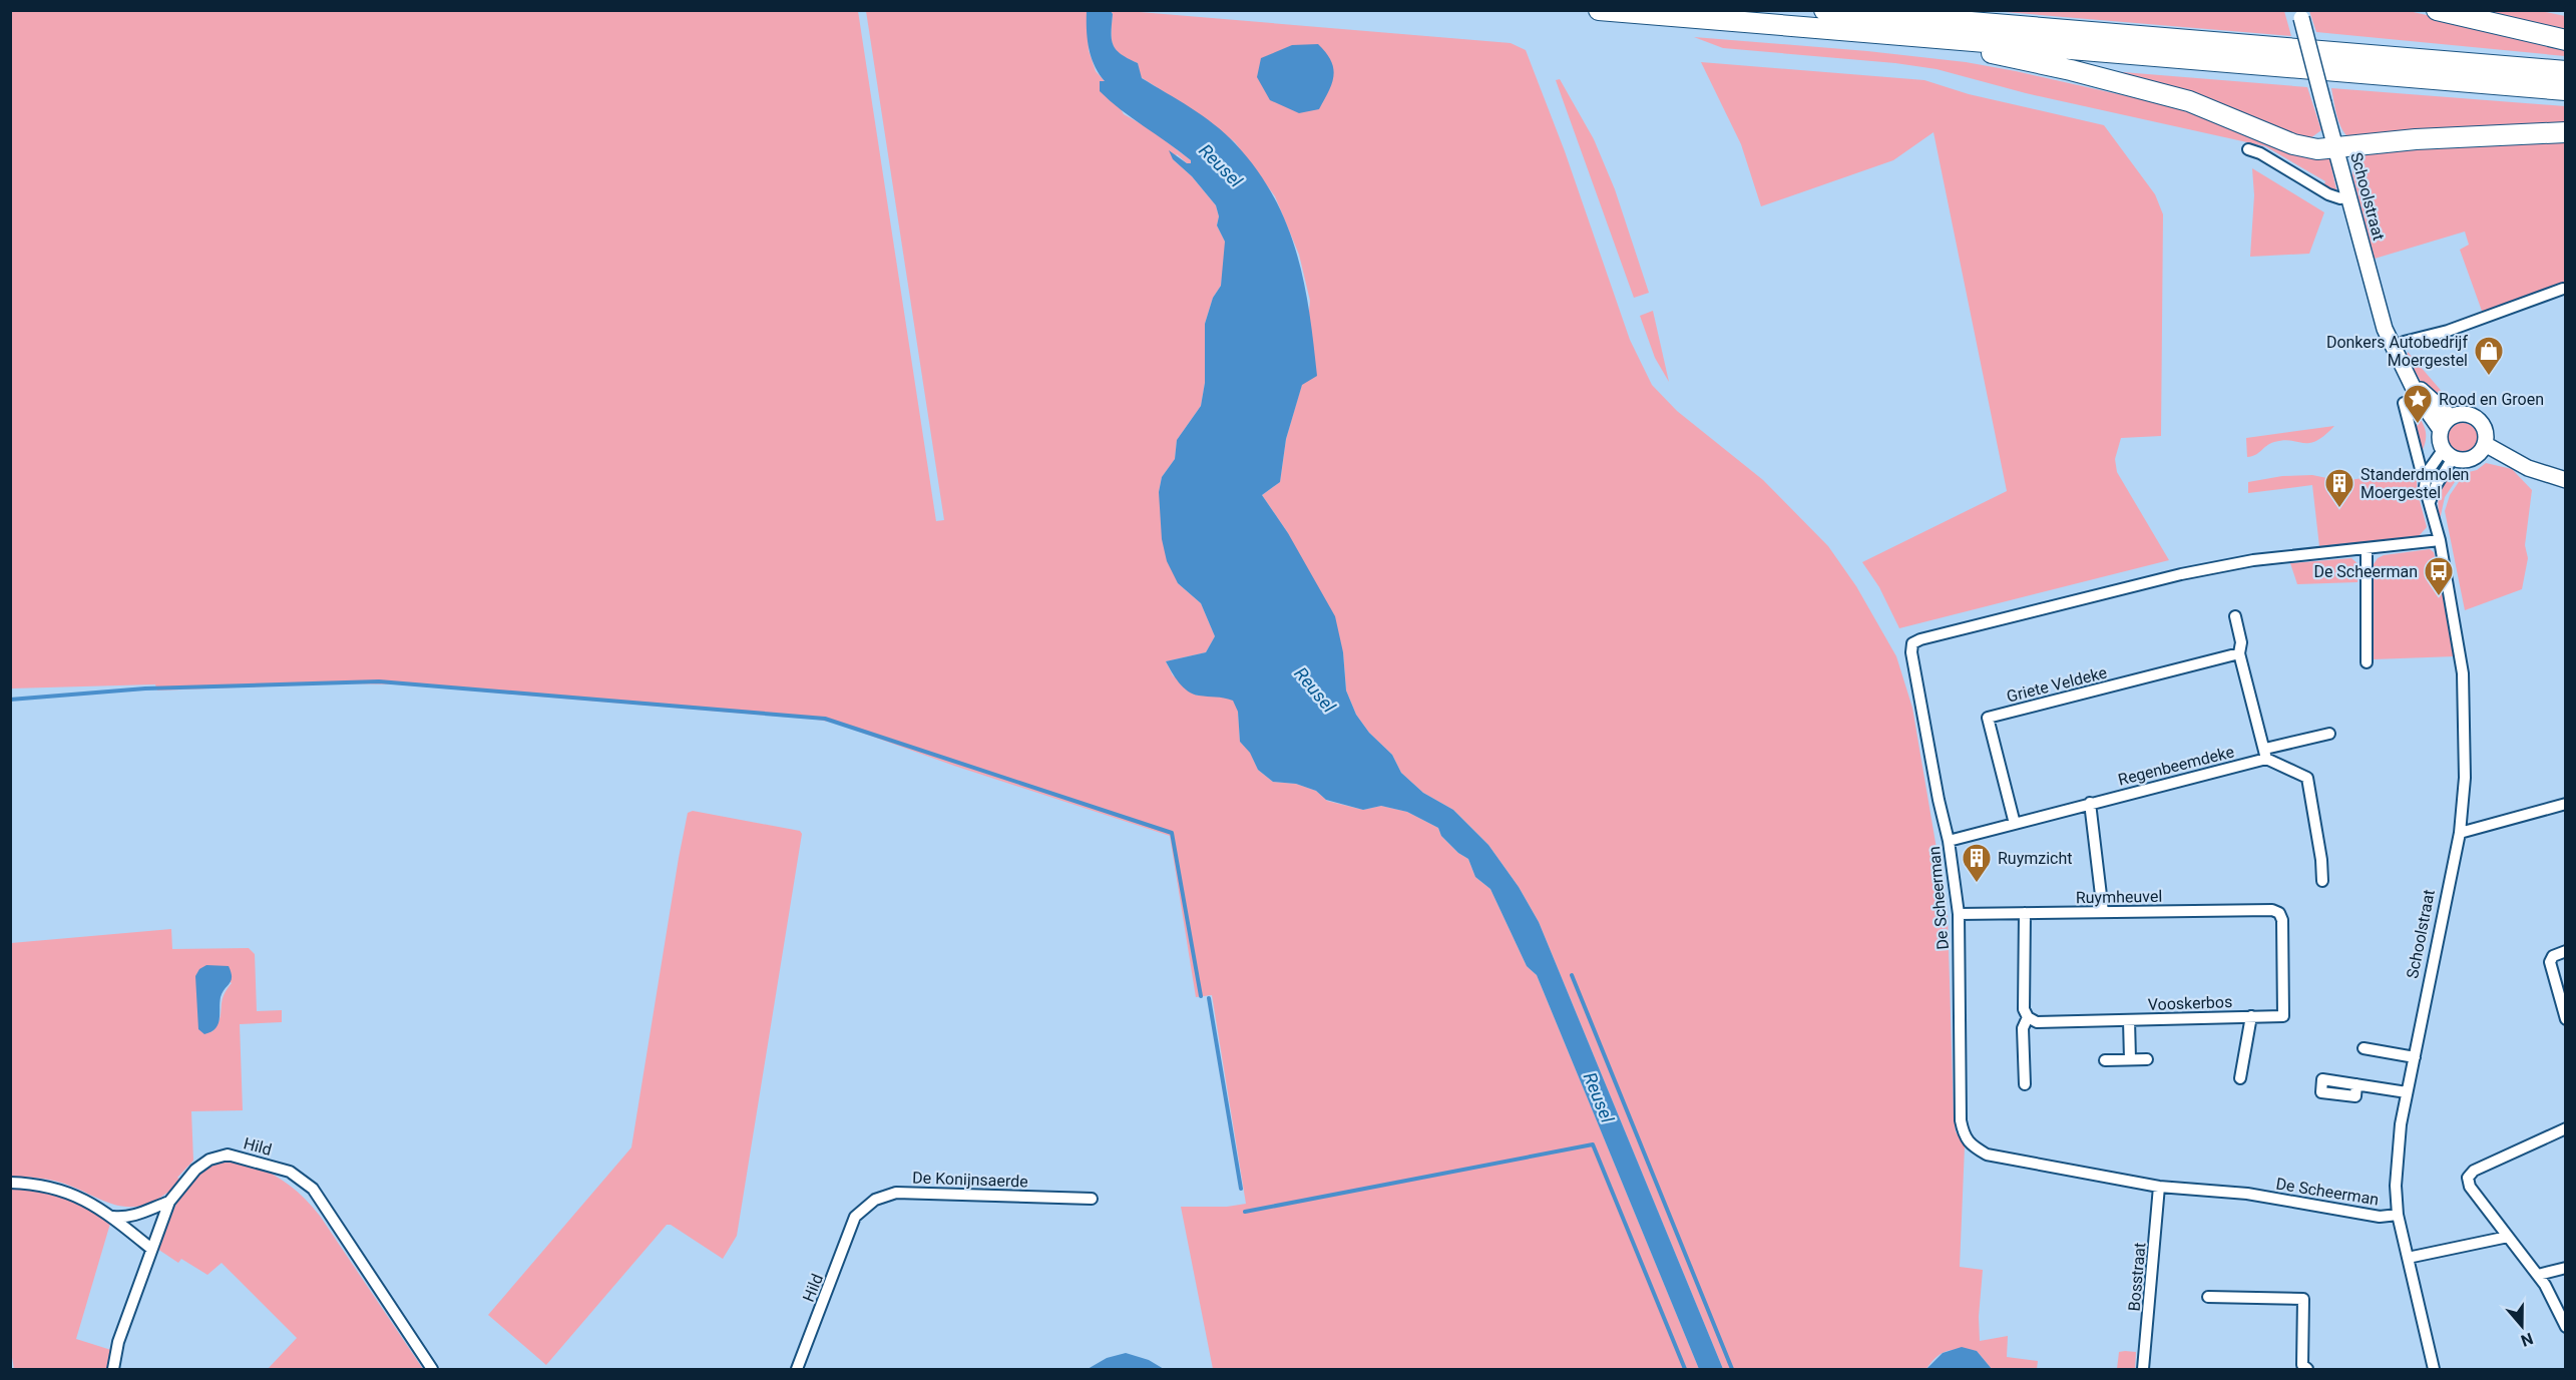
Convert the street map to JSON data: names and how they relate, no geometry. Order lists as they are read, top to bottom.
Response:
{
  "streets": {
    "main road": ["Schoolstraat"],
    "street": [
      "Griete Veldeke",
      "Regenbeemdeke",
      "Ruymheuvel",
      "De Scheerman",
      "Vooskerbos",
      "Hild",
      "De Konijnsaerde",
      "Bosstraat"
    ]
  },
  "crossings": [
    ["Schoolstraat", "De Scheerman"],
    ["Griete Veldeke", "Regenbeemdeke"],
    ["Regenbeemdeke", "De Scheerman"],
    ["Ruymheuvel", "De Scheerman"],
    ["Ruymheuvel", "Vooskerbos"],
    ["De Scheerman", "Bosstraat"],
    ["Hild", "De Konijnsaerde"]
  ],
  "water": ["Reusel"],
  "places": {
    "shop": ["Donkers Autobedrijf Moergestel"],
    "place": ["Rood en Groen"],
    "building": ["Standerdmolen Moergestel", "Ruymzicht"],
    "bus stop": ["De Scheerman"]
  },
  "north": "bottom"
}
